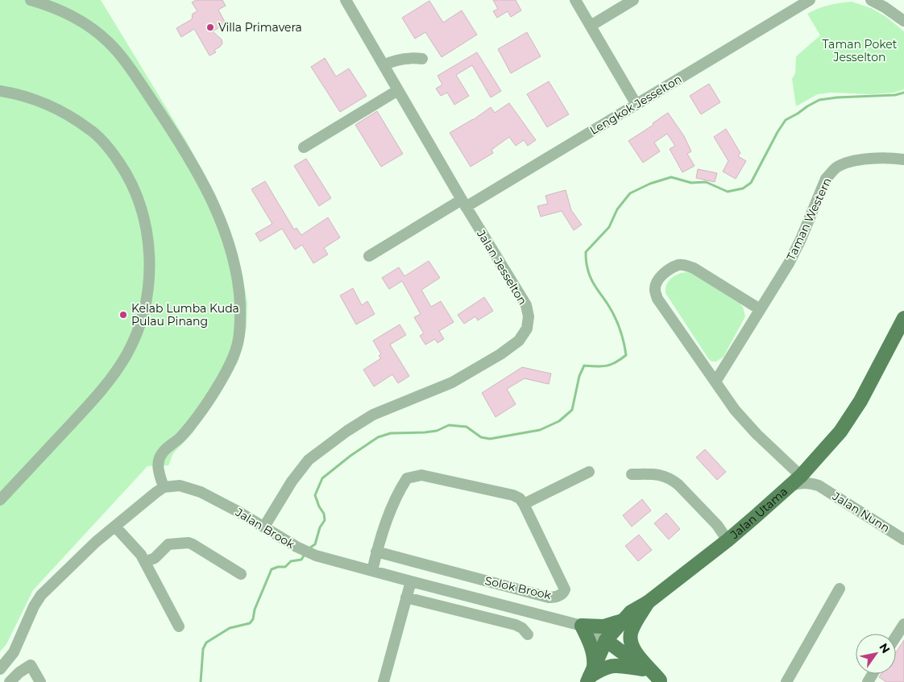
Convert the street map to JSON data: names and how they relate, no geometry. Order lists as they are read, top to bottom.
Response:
{
  "streets": {
    "main road": ["Jalan Utama"],
    "street": [
      "Lengkok Jesselton",
      "Taman Western",
      "Jalan Jesselton",
      "Jalan Nunn",
      "Jalan Brook",
      "Solok Brook"
    ]
  },
  "crossings": [
    ["Lengkok Jesselton", "Jalan Jesselton"],
    ["Jalan Jesselton", "Jalan Brook"],
    ["Jalan Nunn", "Jalan Utama"],
    ["Jalan Utama", "Jalan Brook"]
  ],
  "parks": ["Taman Poket Jesselton"],
  "places": ["Villa Primavera", "Kelab Lumba Kuda Pulau Pinang"],
  "north": "top right"
}
